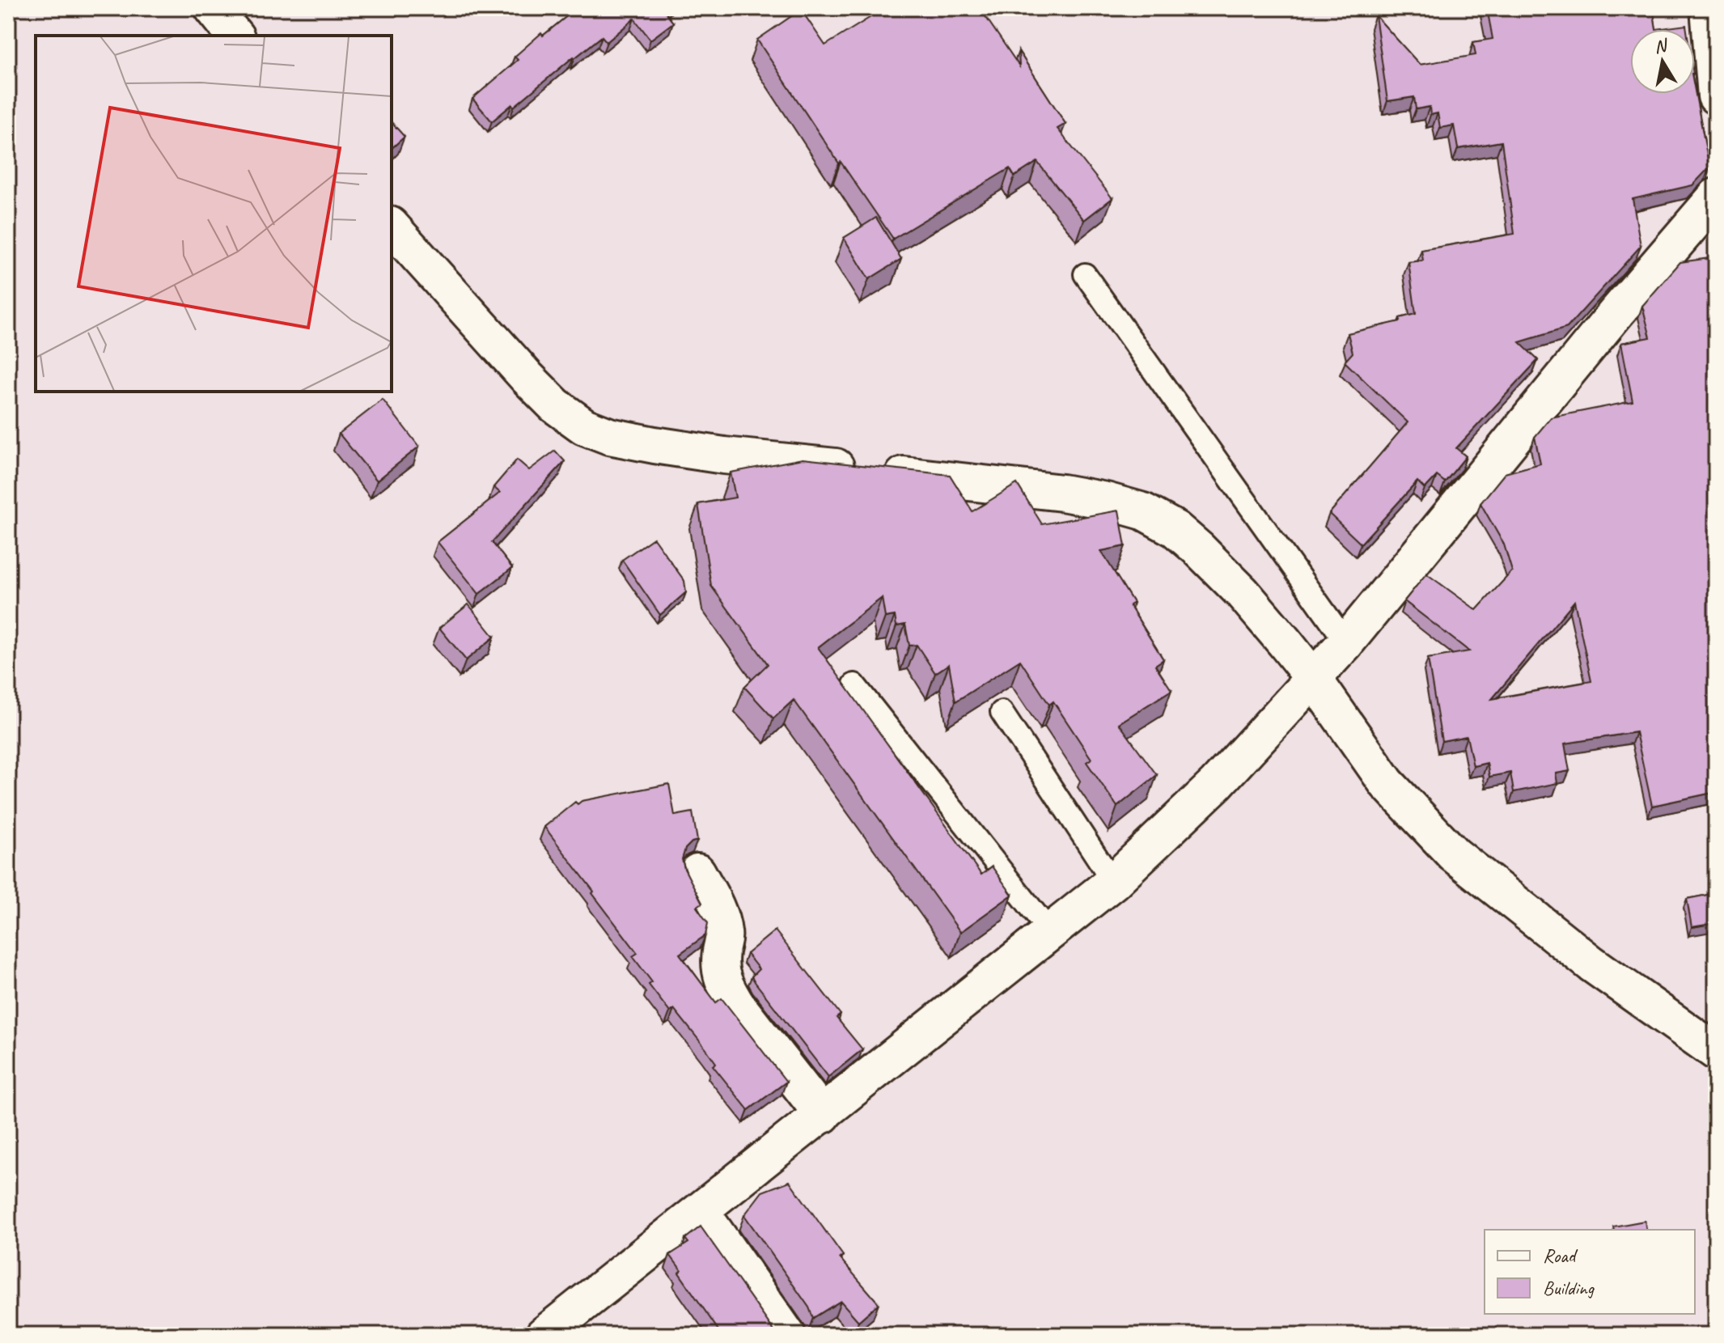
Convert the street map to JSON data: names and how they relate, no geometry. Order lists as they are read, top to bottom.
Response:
{
  "legend": ["Road", "Building"],
  "north": "top"
}
